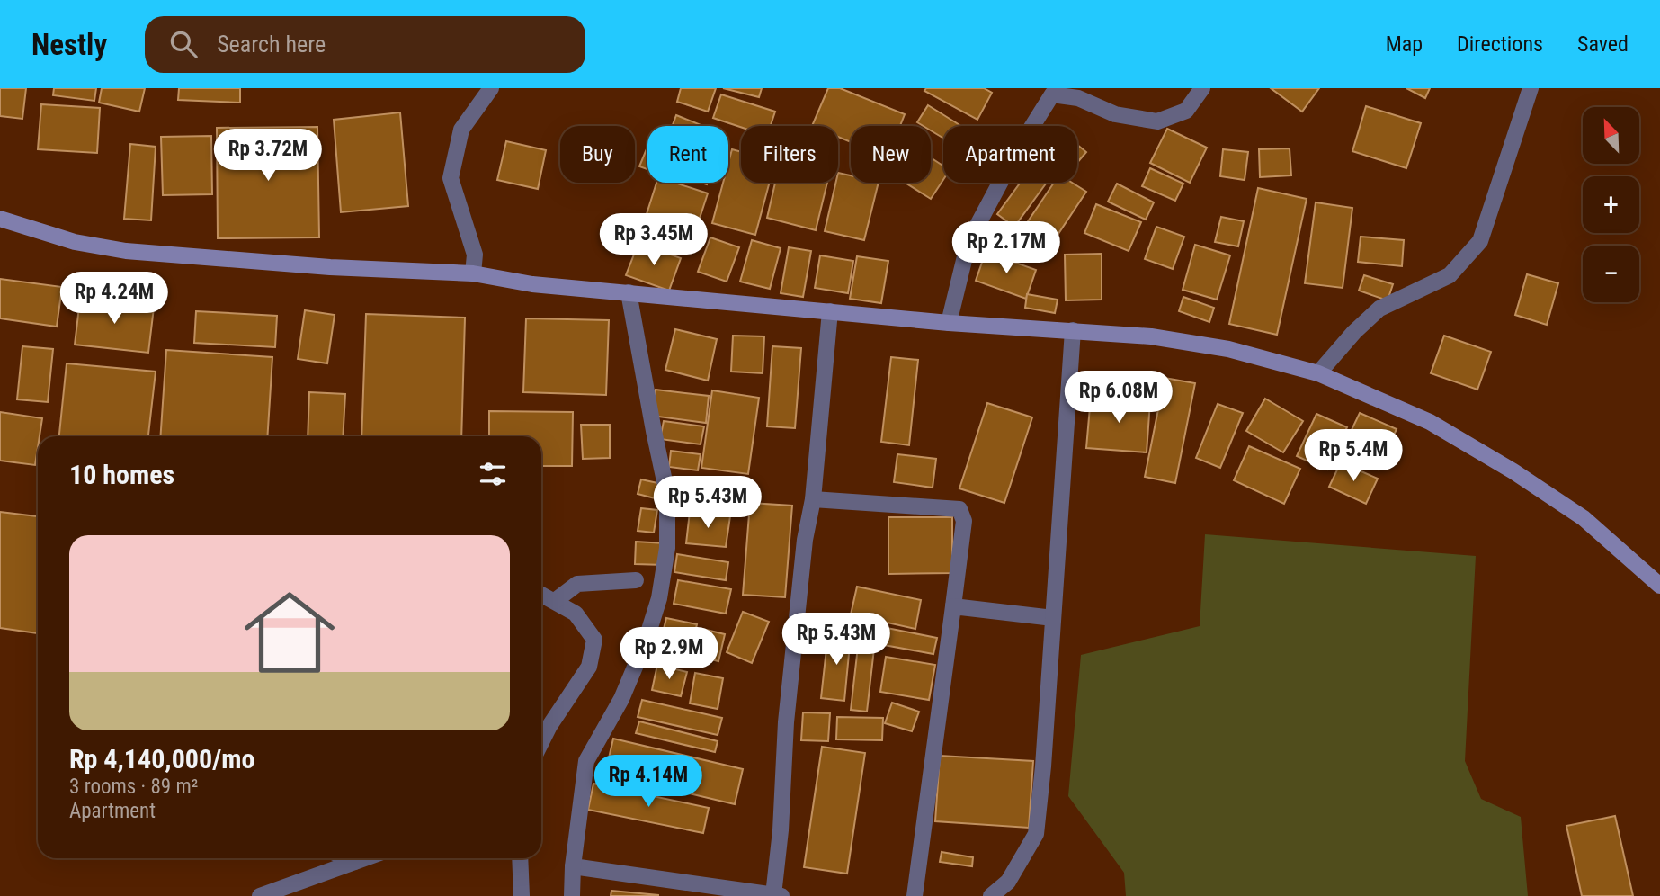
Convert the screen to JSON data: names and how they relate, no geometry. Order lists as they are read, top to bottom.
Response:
{
  "north": "top left",
  "page": {
    "header": "Nestly",
    "search": "Search here",
    "nav": ["Map", "Directions", "Saved"],
    "map_buttons": ["+", "−"],
    "chip": [
      "Buy",
      "Rent",
      "Filters",
      "New",
      "Apartment"
    ],
    "price": [
      "Rp 3.72M",
      "Rp 3.45M",
      "Rp 2.17M",
      "Rp 4.24M",
      "Rp 6.08M",
      "Rp 5.4M",
      "Rp 5.43M",
      "Rp 5.43M",
      "Rp 2.9M",
      "Rp 4.14M"
    ],
    "heading": "10 homes",
    "list": [
      {
        "name": "Rp 4,140,000/mo",
        "note": "3 rooms · 89 m² · Apartment"
      }
    ]
  }
}
